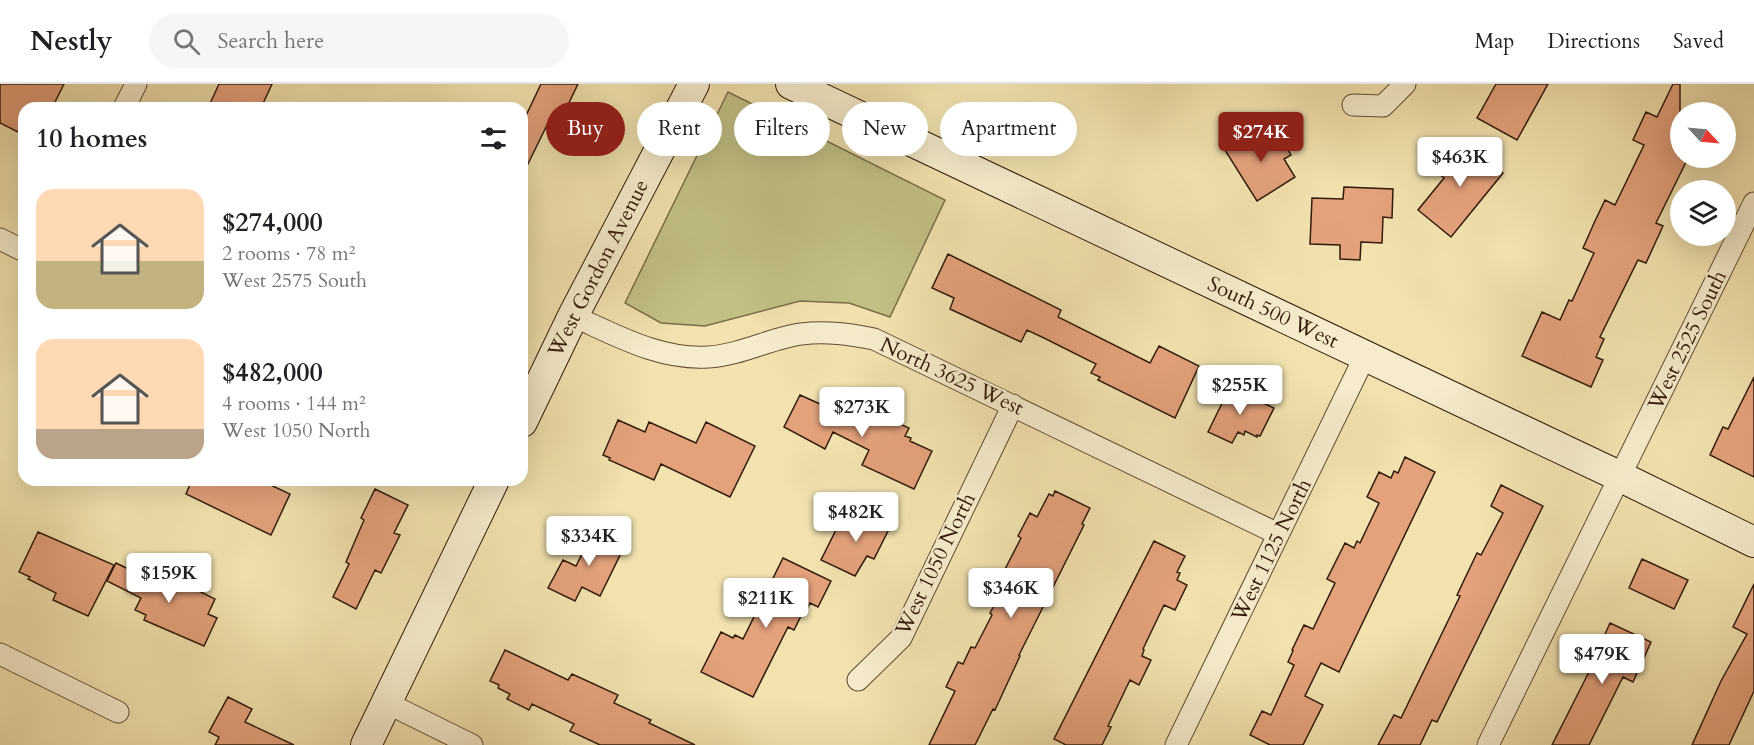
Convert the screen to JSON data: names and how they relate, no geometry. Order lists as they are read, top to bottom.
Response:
{
  "streets": {
    "street": [
      "West Gordon Avenue",
      "South 500 West",
      "West 2525 South",
      "North 3625 West",
      "West 1125 North",
      "West 1050 North"
    ]
  },
  "crossings": [
    ["West Gordon Avenue", "North 3625 West"],
    ["South 500 West", "West 2525 South"],
    ["South 500 West", "West 1125 North"],
    ["North 3625 West", "West 1125 North"],
    ["North 3625 West", "West 1050 North"]
  ],
  "north": "bottom right",
  "page": {
    "header": "Nestly",
    "search": "Search here",
    "nav": ["Map", "Directions", "Saved"],
    "chip": [
      "Buy",
      "Rent",
      "Filters",
      "New",
      "Apartment"
    ],
    "heading": "10 homes",
    "price": [
      "$274K",
      "$463K",
      "$255K",
      "$273K",
      "$482K",
      "$334K",
      "$159K",
      "$346K",
      "$211K",
      "$479K"
    ],
    "list": [
      {
        "name": "$274,000",
        "note": "2 rooms · 78 m² · West 2575 South"
      },
      {
        "name": "$482,000",
        "note": "4 rooms · 144 m² · West 1050 North"
      }
    ]
  }
}
